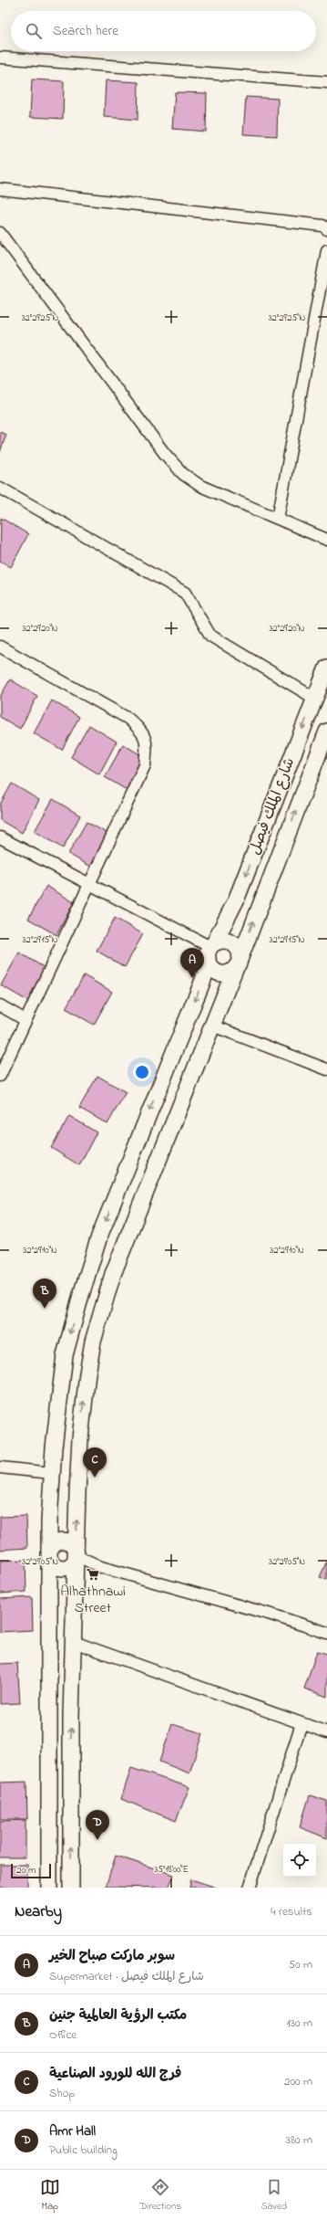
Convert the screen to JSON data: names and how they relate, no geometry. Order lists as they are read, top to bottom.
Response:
{
  "streets": {
    "main road": ["شارع الملك فيصل"]
  },
  "places": {
    "supermarket": ["Alhathnawi Street"]
  },
  "scale_bar": "20 m",
  "page": {
    "search": "Search here",
    "pins": [
      "A",
      "B",
      "C",
      "D"
    ],
    "scale": "20 m",
    "heading": ["Nearby", "4 results"],
    "list": [
      {
        "mark": "A",
        "name": "سوبر ماركت صباح الخير",
        "note": "Supermarket · شارع الملك فيصل",
        "value": "50 m"
      },
      {
        "mark": "B",
        "name": "مكتب الرؤية العالمية جنين",
        "note": "Office",
        "value": "130 m"
      },
      {
        "mark": "C",
        "name": "فرج الله للورود الصناعية",
        "note": "Shop",
        "value": "200 m"
      },
      {
        "mark": "D",
        "name": "Amr Hall",
        "note": "Public building",
        "value": "380 m"
      }
    ],
    "nav": ["Map", "Directions", "Saved"]
  },
  "coordinates": [
    "32°29'25\"N",
    "32°29'20\"N",
    "32°29'15\"N",
    "32°29'10\"N",
    "32°29'05\"N",
    "35°18'00\"E"
  ]
}
